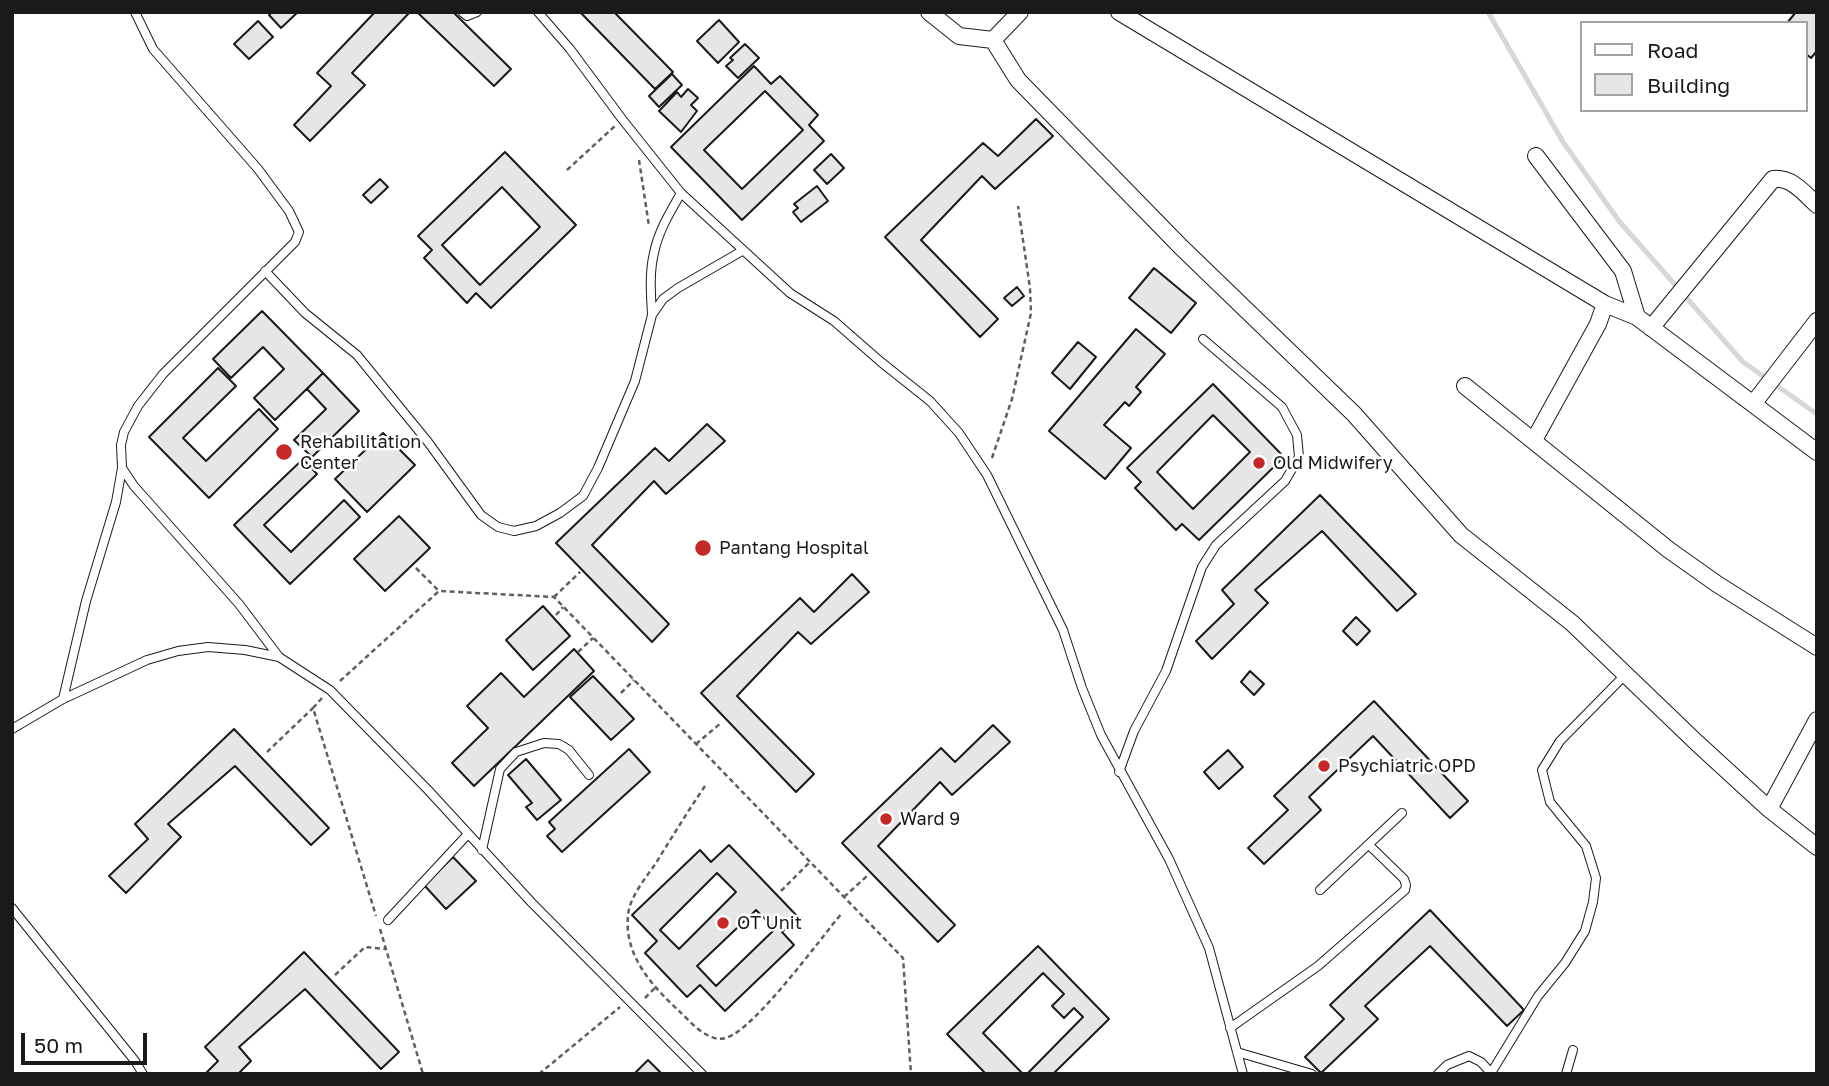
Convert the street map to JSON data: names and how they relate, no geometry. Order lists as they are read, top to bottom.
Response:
{
  "places": [
    "Rehabilitation Center",
    "Old Midwifery",
    "Pantang Hospital",
    "Psychiatric OPD",
    "Ward 9",
    "OT Unit"
  ],
  "legend": ["Road", "Building"],
  "scale_bar": "50 m"
}
